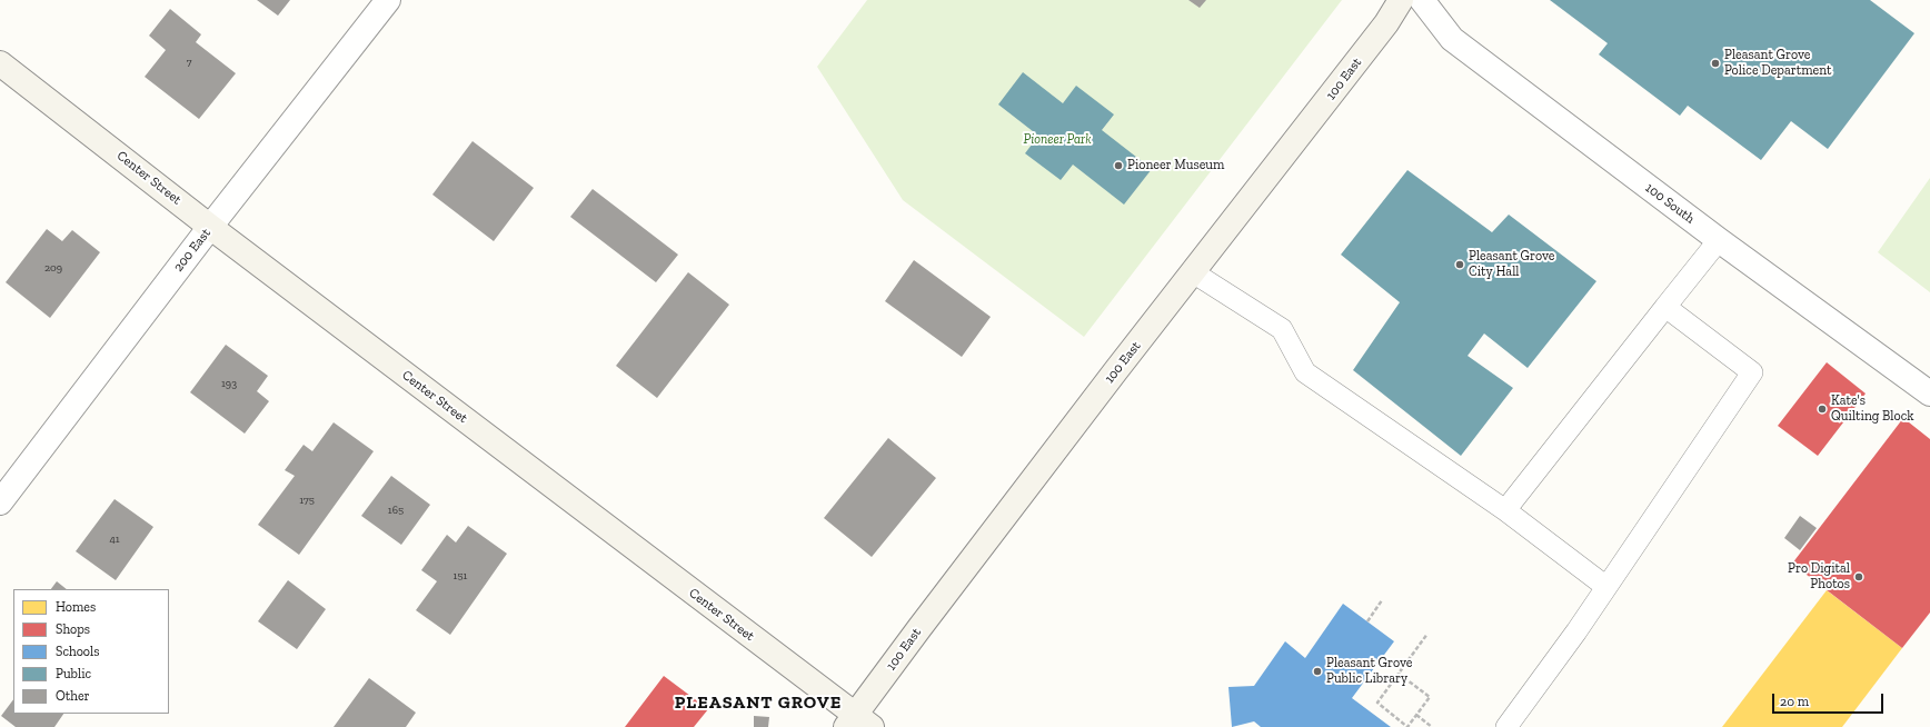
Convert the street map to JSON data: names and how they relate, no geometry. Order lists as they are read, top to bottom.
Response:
{
  "streets": {
    "street": [
      "100 East",
      "Center Street",
      "100 South",
      "200 East"
    ]
  },
  "crossings": [
    ["100 East", "Center Street"],
    ["Center Street", "200 East"]
  ],
  "districts": ["PLEASANT GROVE"],
  "parks": ["Pioneer Park"],
  "places": [
    "Pleasant Grove Police Department",
    "Pioneer Museum",
    "Pleasant Grove City Hall",
    "Kate's Quilting Block",
    "Pro Digital Photos",
    "Pleasant Grove Public Library"
  ],
  "house_numbers": [
    "7",
    "209",
    "193",
    "175",
    "165",
    "41",
    "151"
  ],
  "legend": [
    "Homes",
    "Shops",
    "Schools",
    "Public",
    "Other"
  ],
  "scale_bar": "20 m"
}
